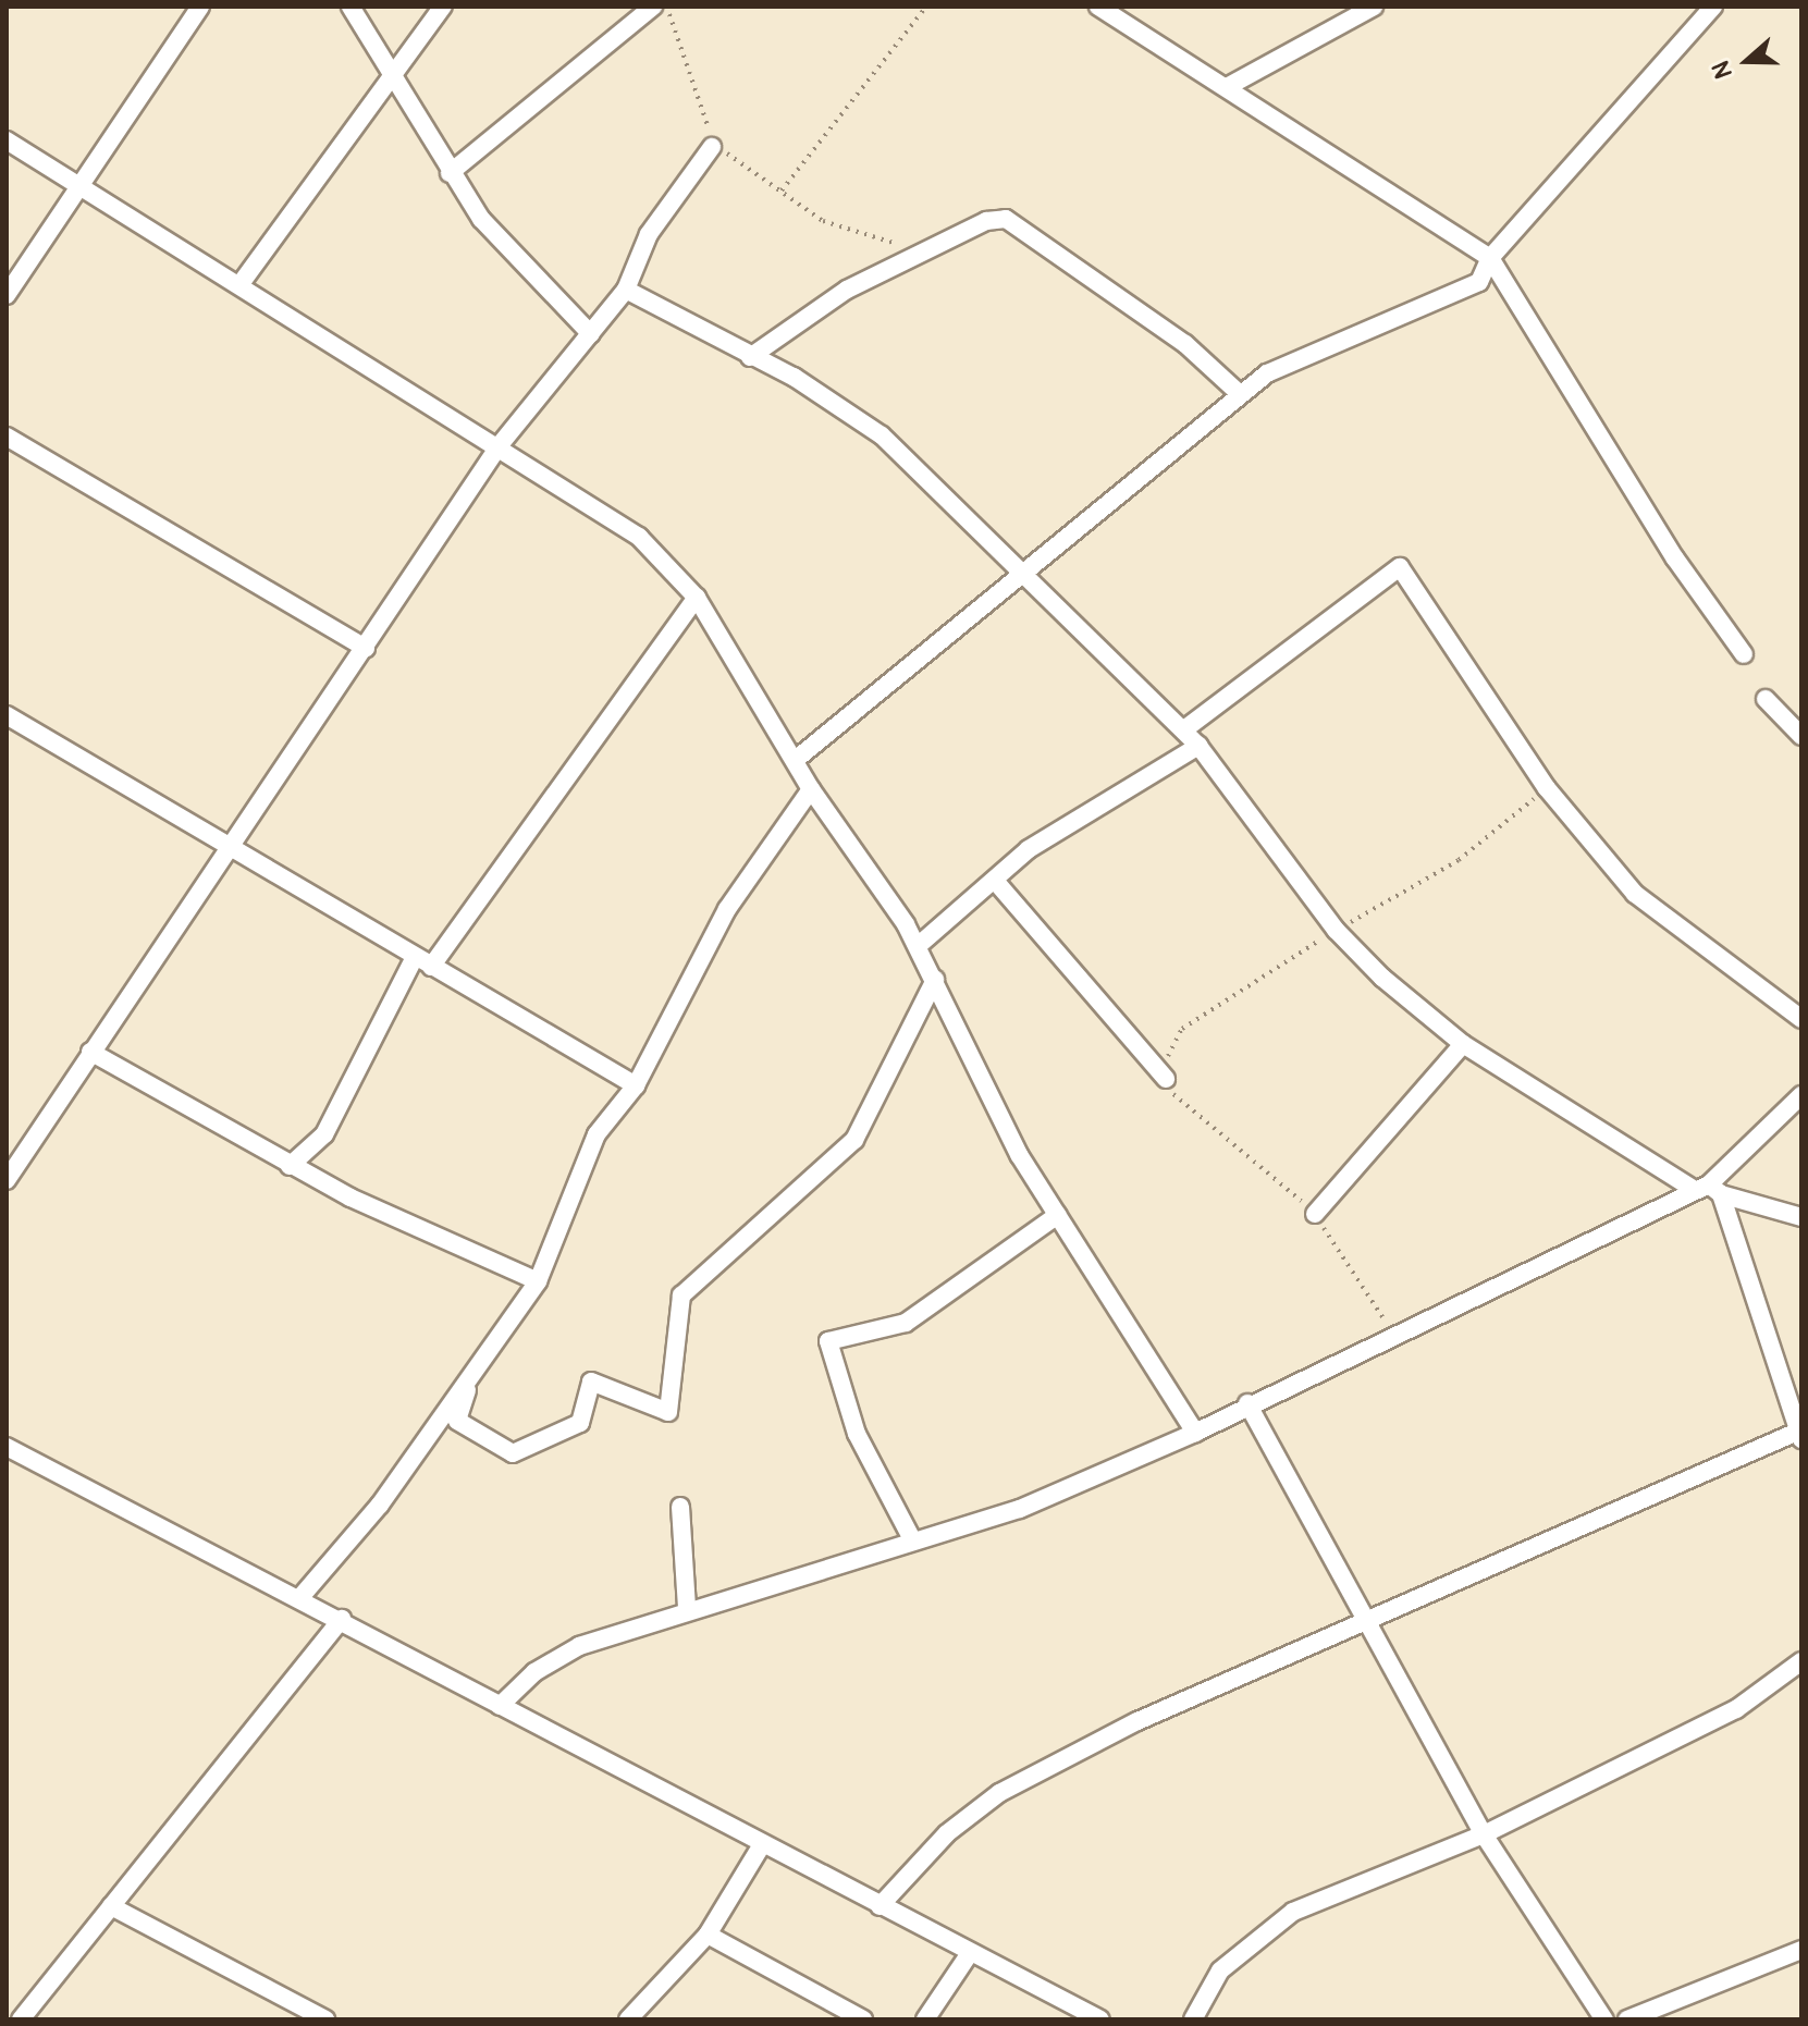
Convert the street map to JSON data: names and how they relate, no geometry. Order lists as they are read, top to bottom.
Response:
{
  "north": "left"
}
